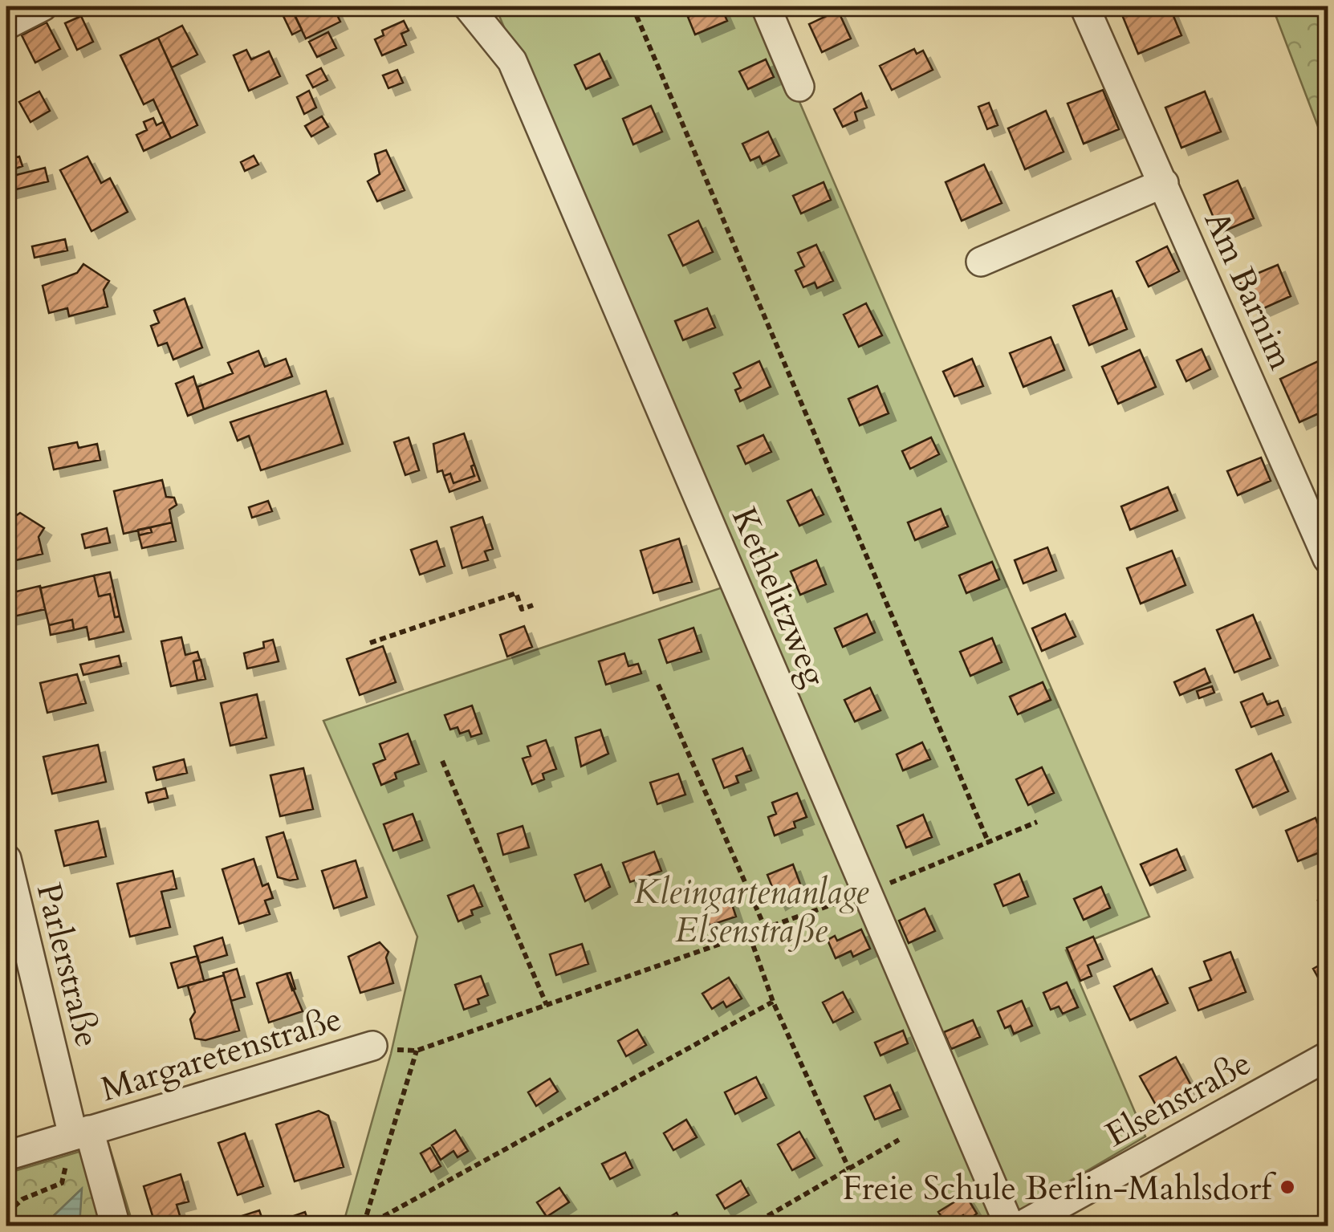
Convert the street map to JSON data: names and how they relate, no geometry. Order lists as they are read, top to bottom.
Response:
{
  "streets": {
    "street": [
      "Am Barnim",
      "Kethelitzweg",
      "Parlerstraße",
      "Margaretenstraße",
      "Elsenstraße"
    ]
  },
  "crossings": [
    ["Parlerstraße", "Margaretenstraße"]
  ],
  "parks": ["Kleingartenanlage Elsenstraße"],
  "places": ["Freie Schule Berlin-Mahlsdorf"]
}
